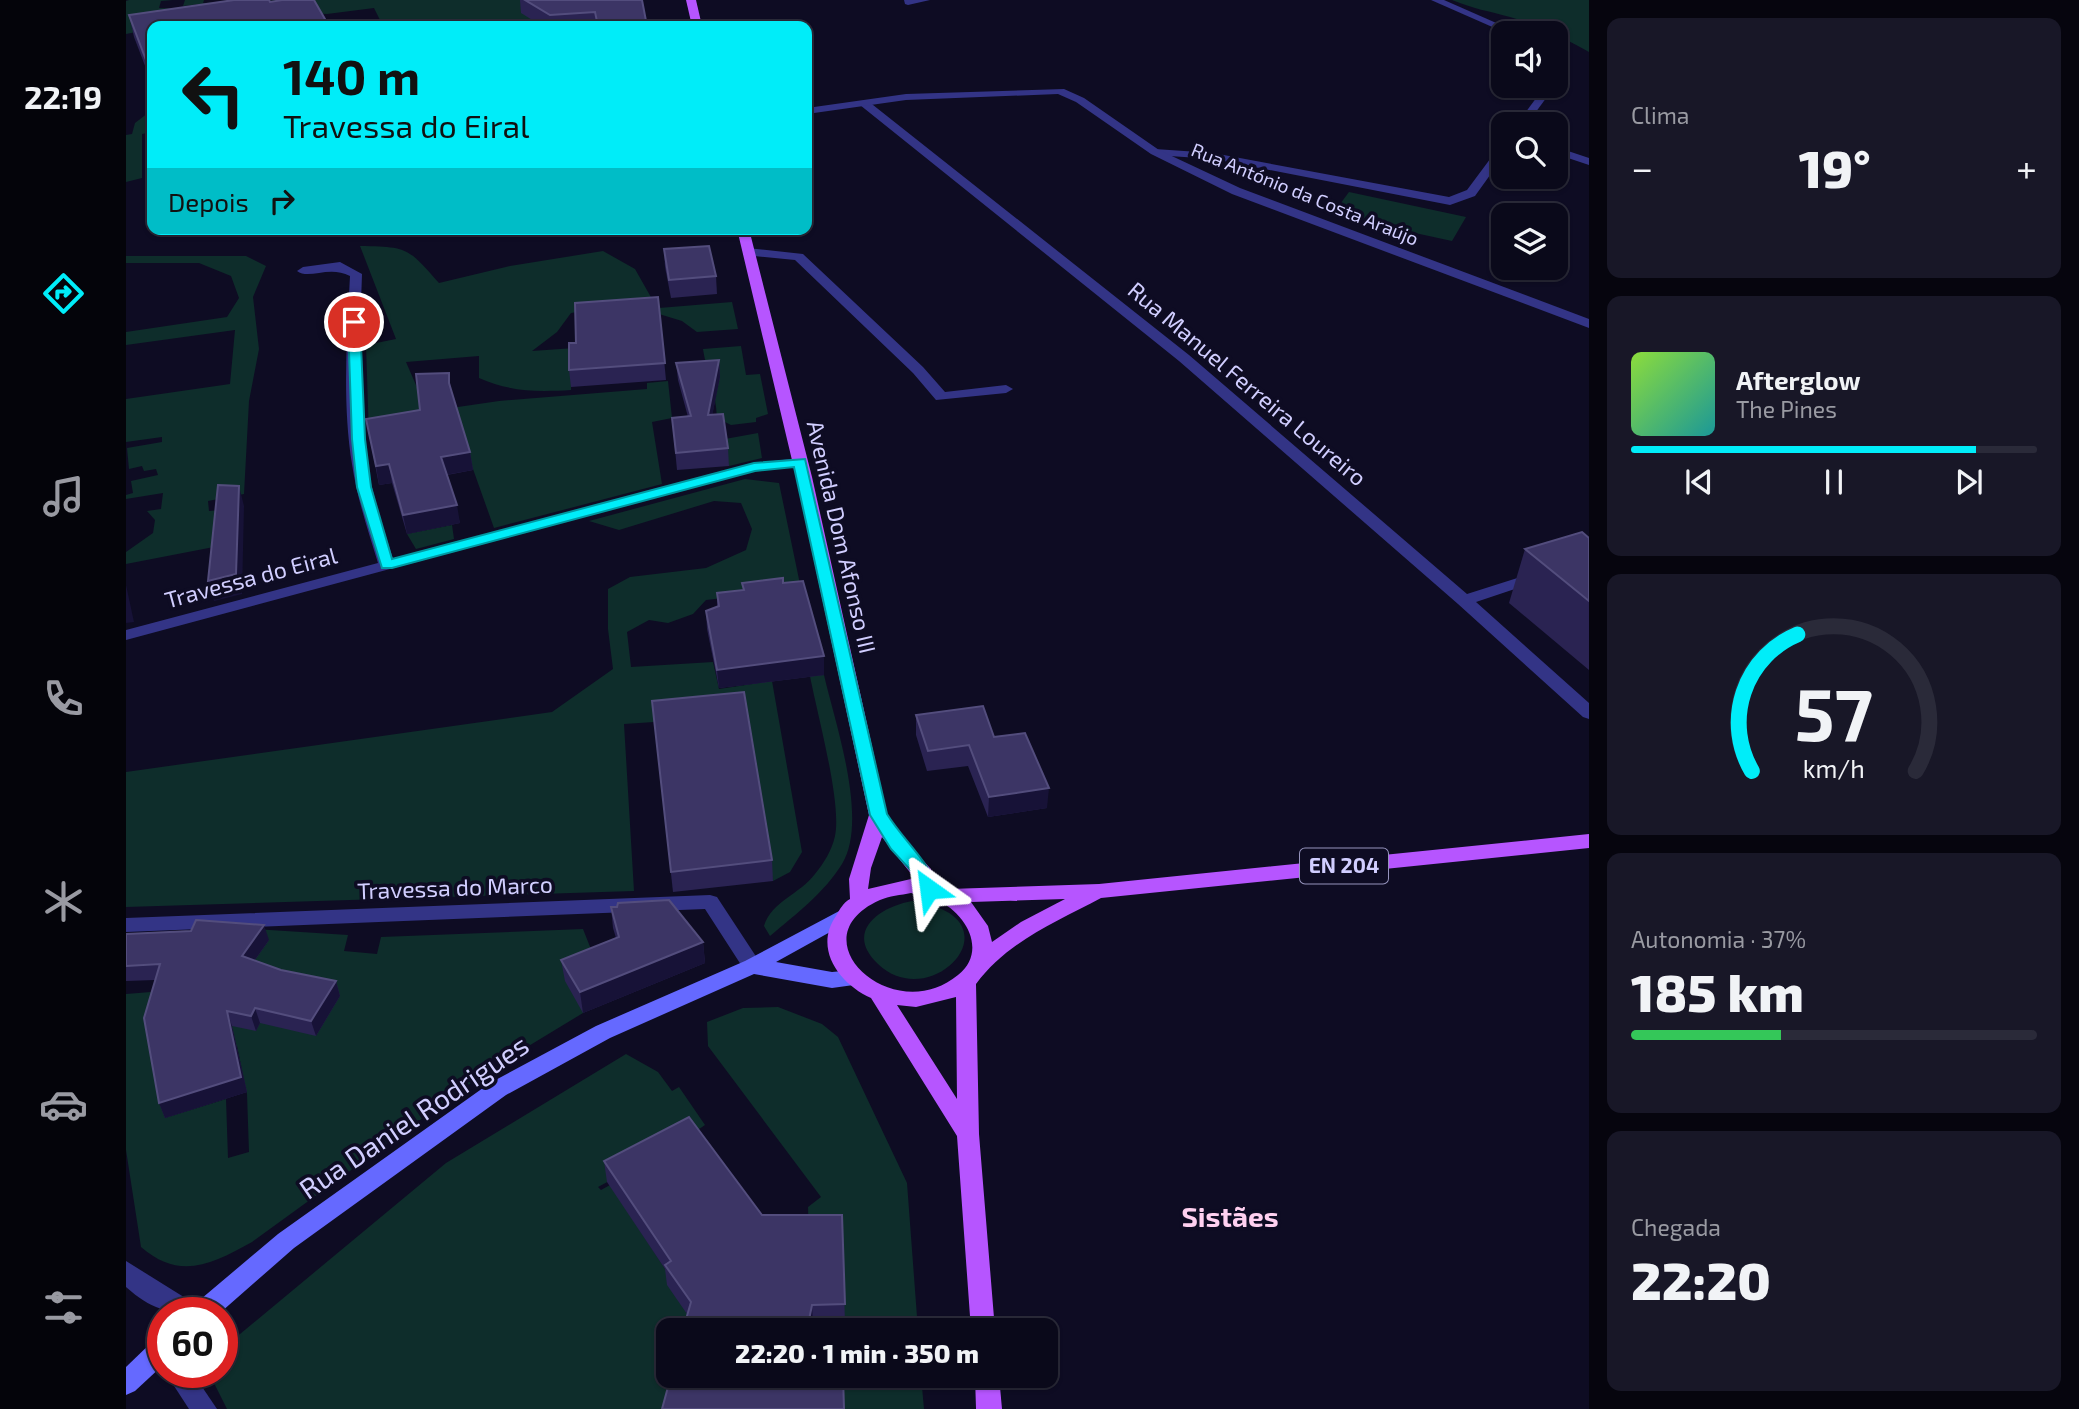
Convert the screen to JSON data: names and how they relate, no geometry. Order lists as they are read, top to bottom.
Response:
{
  "streets": {
    "main road": ["Avenida Dom Afonso III", "EN 204", "Rua Daniel Rodrigues"],
    "street": [
      "Rua António da Costa Araújo",
      "Rua Manuel Ferreira Loureiro",
      "Travessa do Eiral",
      "Travessa do Marco"
    ]
  },
  "crossings": [
    ["Rua António da Costa Araújo", "Rua Manuel Ferreira Loureiro"],
    ["Avenida Dom Afonso III", "Travessa do Eiral"],
    ["Avenida Dom Afonso III", "EN 204"],
    ["Avenida Dom Afonso III", "Rua Daniel Rodrigues"],
    ["EN 204", "Rua Daniel Rodrigues"],
    ["Travessa do Marco", "Rua Daniel Rodrigues"]
  ],
  "districts": ["Sistães"],
  "page": {
    "tabs": "22:19",
    "tile": [
      "Clima",
      ["Autonomia · 37%", "185 km"],
      ["Chegada", "22:20"]
    ],
    "turn": ["140 m", "Travessa do Eiral"],
    "heat": ["−", "19°", "+"],
    "then": "Depois",
    "song": ["Afterglow", "The Pines"],
    "limit": "60",
    "trip": "22:20 · 1 min · 350 m",
    "gauge": ["57", "km/h"]
  }
}
